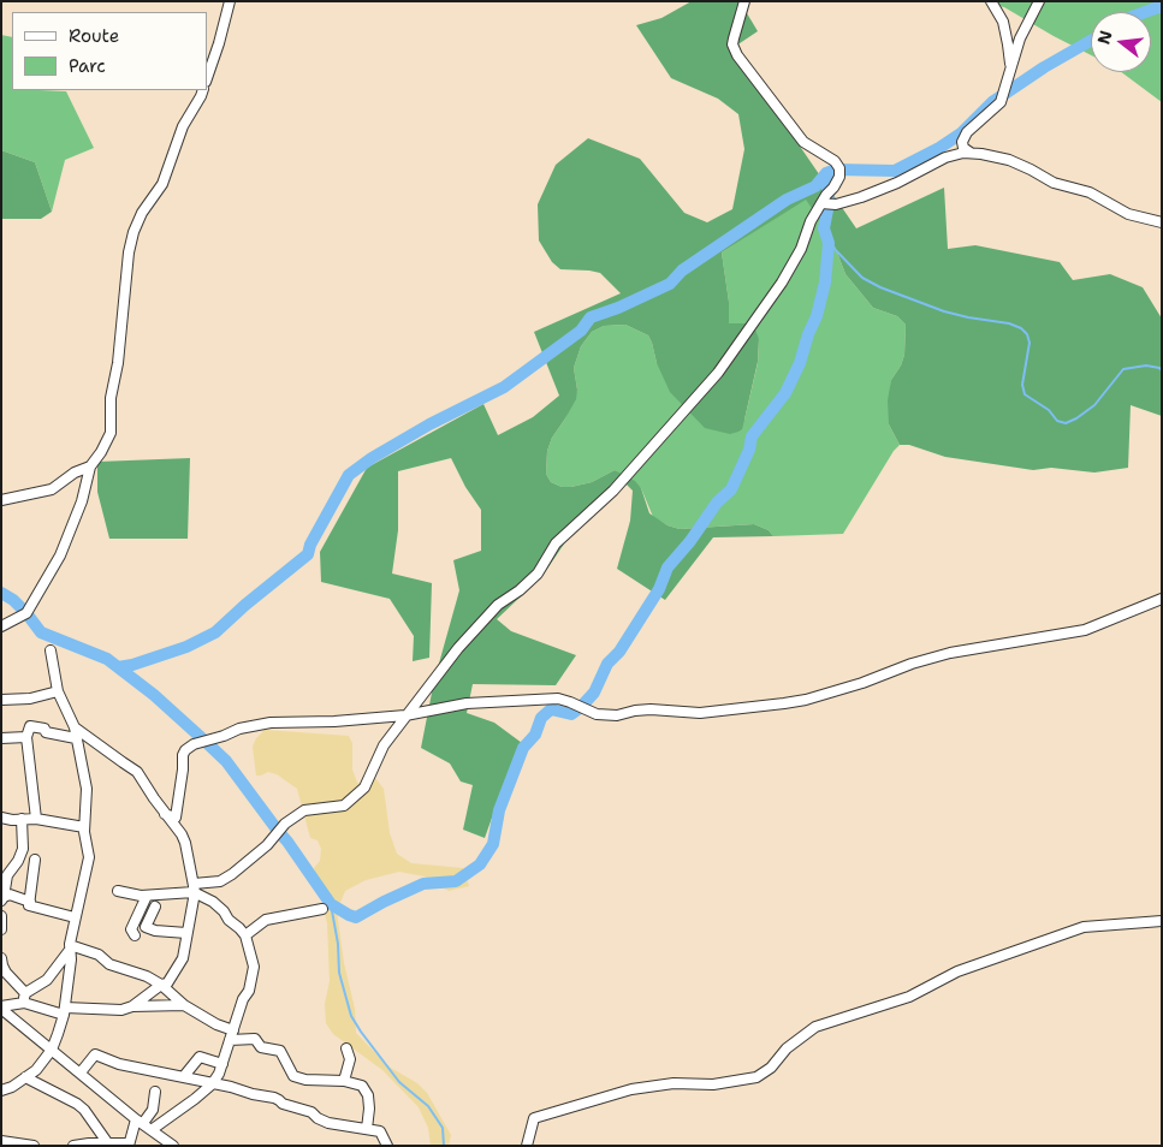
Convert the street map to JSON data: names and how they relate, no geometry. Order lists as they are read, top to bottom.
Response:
{
  "legend": ["Route", "Parc"],
  "north": "left"
}
